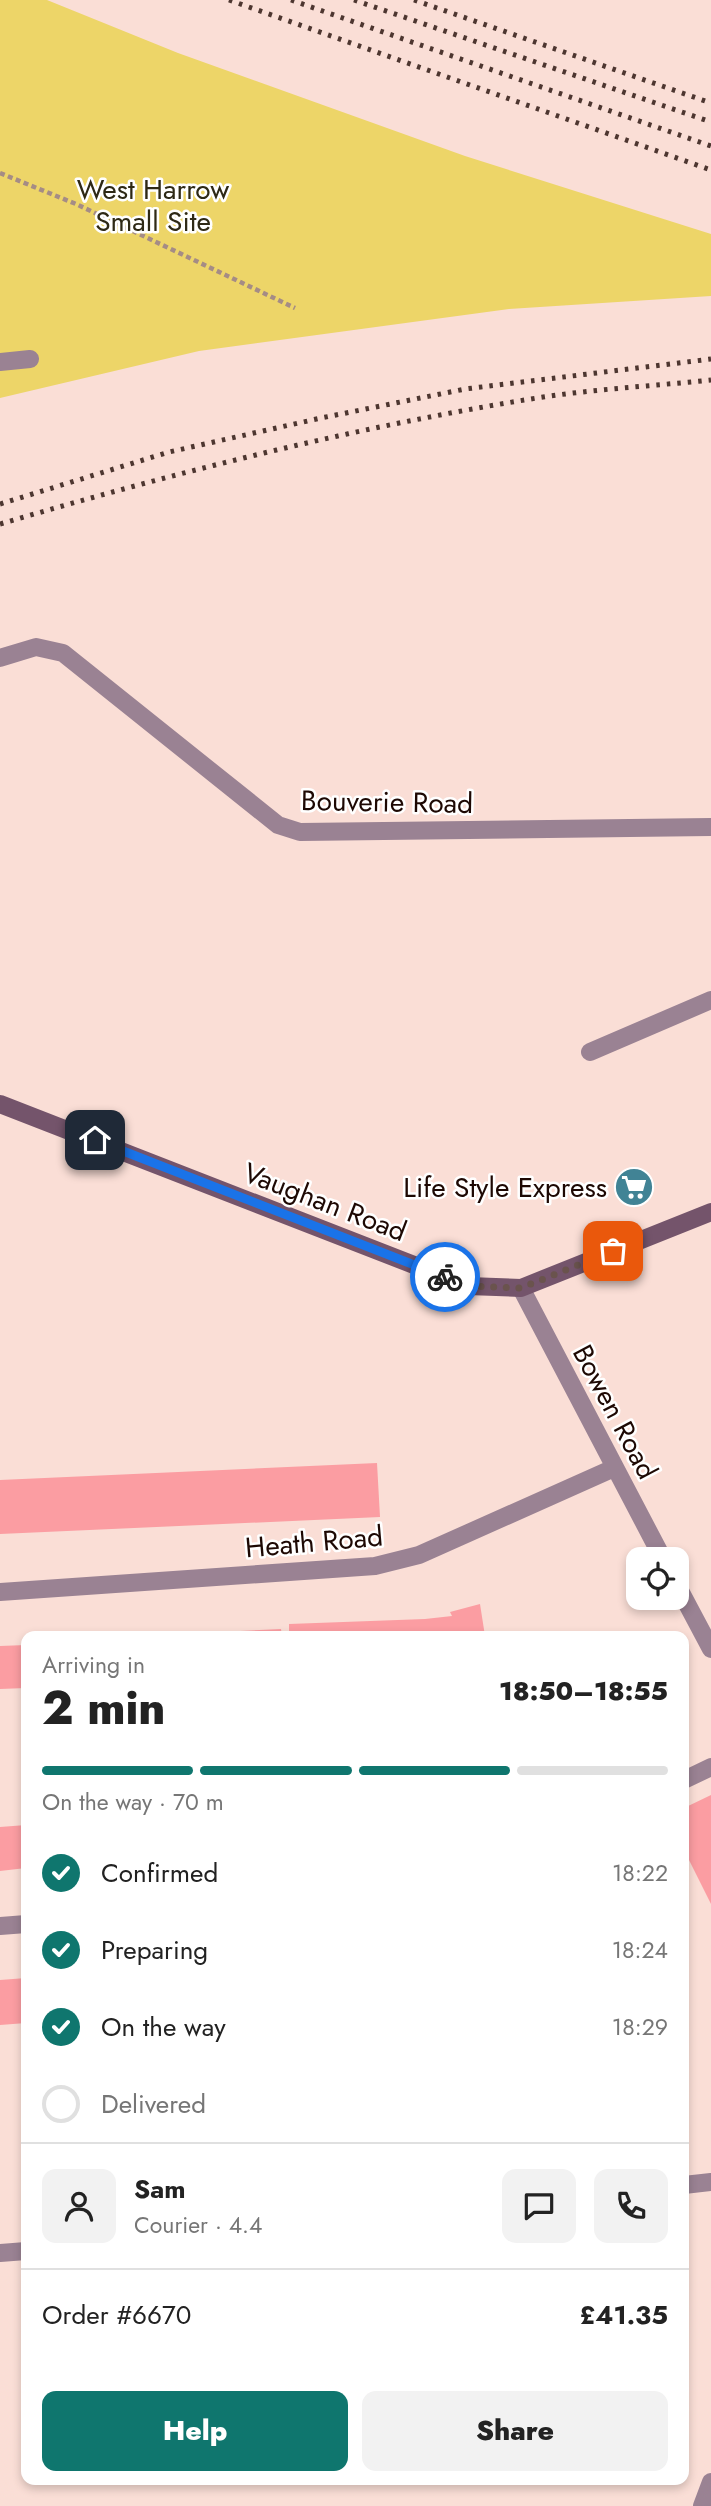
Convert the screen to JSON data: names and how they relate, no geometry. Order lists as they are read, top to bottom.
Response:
{
  "streets": {
    "street": [
      "Bouverie Road",
      "Vaughan Road",
      "Bowen Road",
      "Heath Road"
    ]
  },
  "crossings": [
    ["Vaughan Road", "Bowen Road"],
    ["Bowen Road", "Heath Road"]
  ],
  "parks": ["West Harrow Small Site"],
  "places": {
    "supermarket": ["Life Style Express"]
  },
  "page": {
    "heading": ["2 min", "Arriving in", "18:50–18:55"],
    "panel": [
      "Sam",
      "Courier · 4.4",
      "Order #6670",
      "£41.35"
    ],
    "bar": "On the way · 70 m",
    "list": [
      ["Confirmed", "18:22"],
      ["Preparing", "18:24"],
      ["On the way", "18:29"],
      "Delivered"
    ],
    "buttons": ["Help", "Share"]
  }
}
